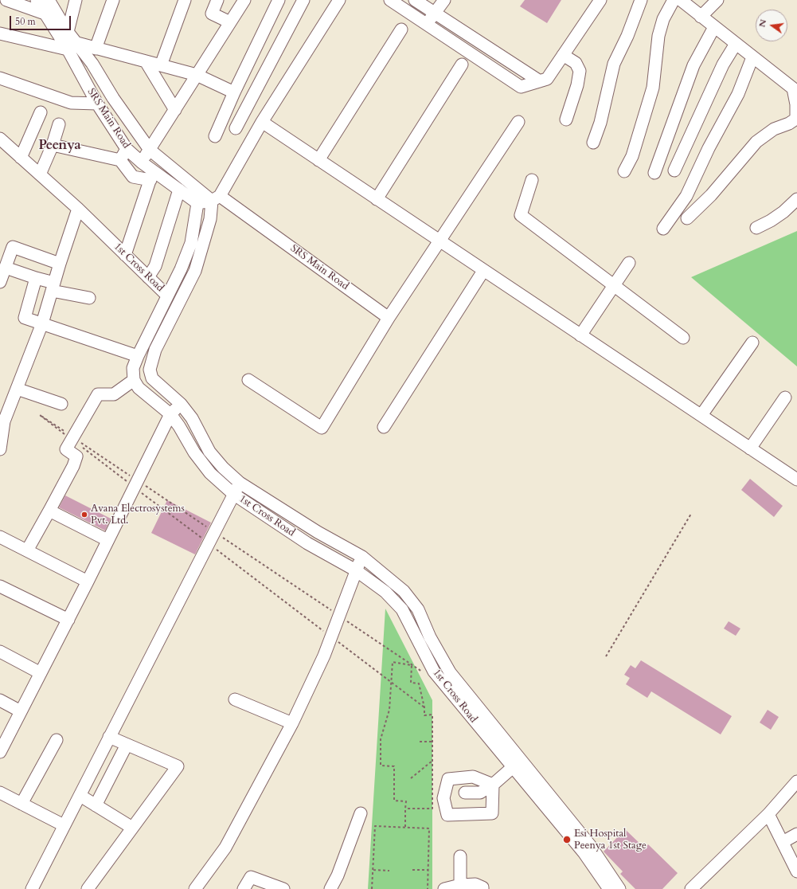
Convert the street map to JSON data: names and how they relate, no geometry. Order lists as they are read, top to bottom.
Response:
{
  "streets": {
    "street": ["SRS Main Road", "1st Cross Road"]
  },
  "districts": ["Peenya"],
  "places": ["Avana Electrosystems Pvt. Ltd.", "Esi Hospital Peenya 1st Stage"],
  "scale_bar": "50 m",
  "north": "left"
}
